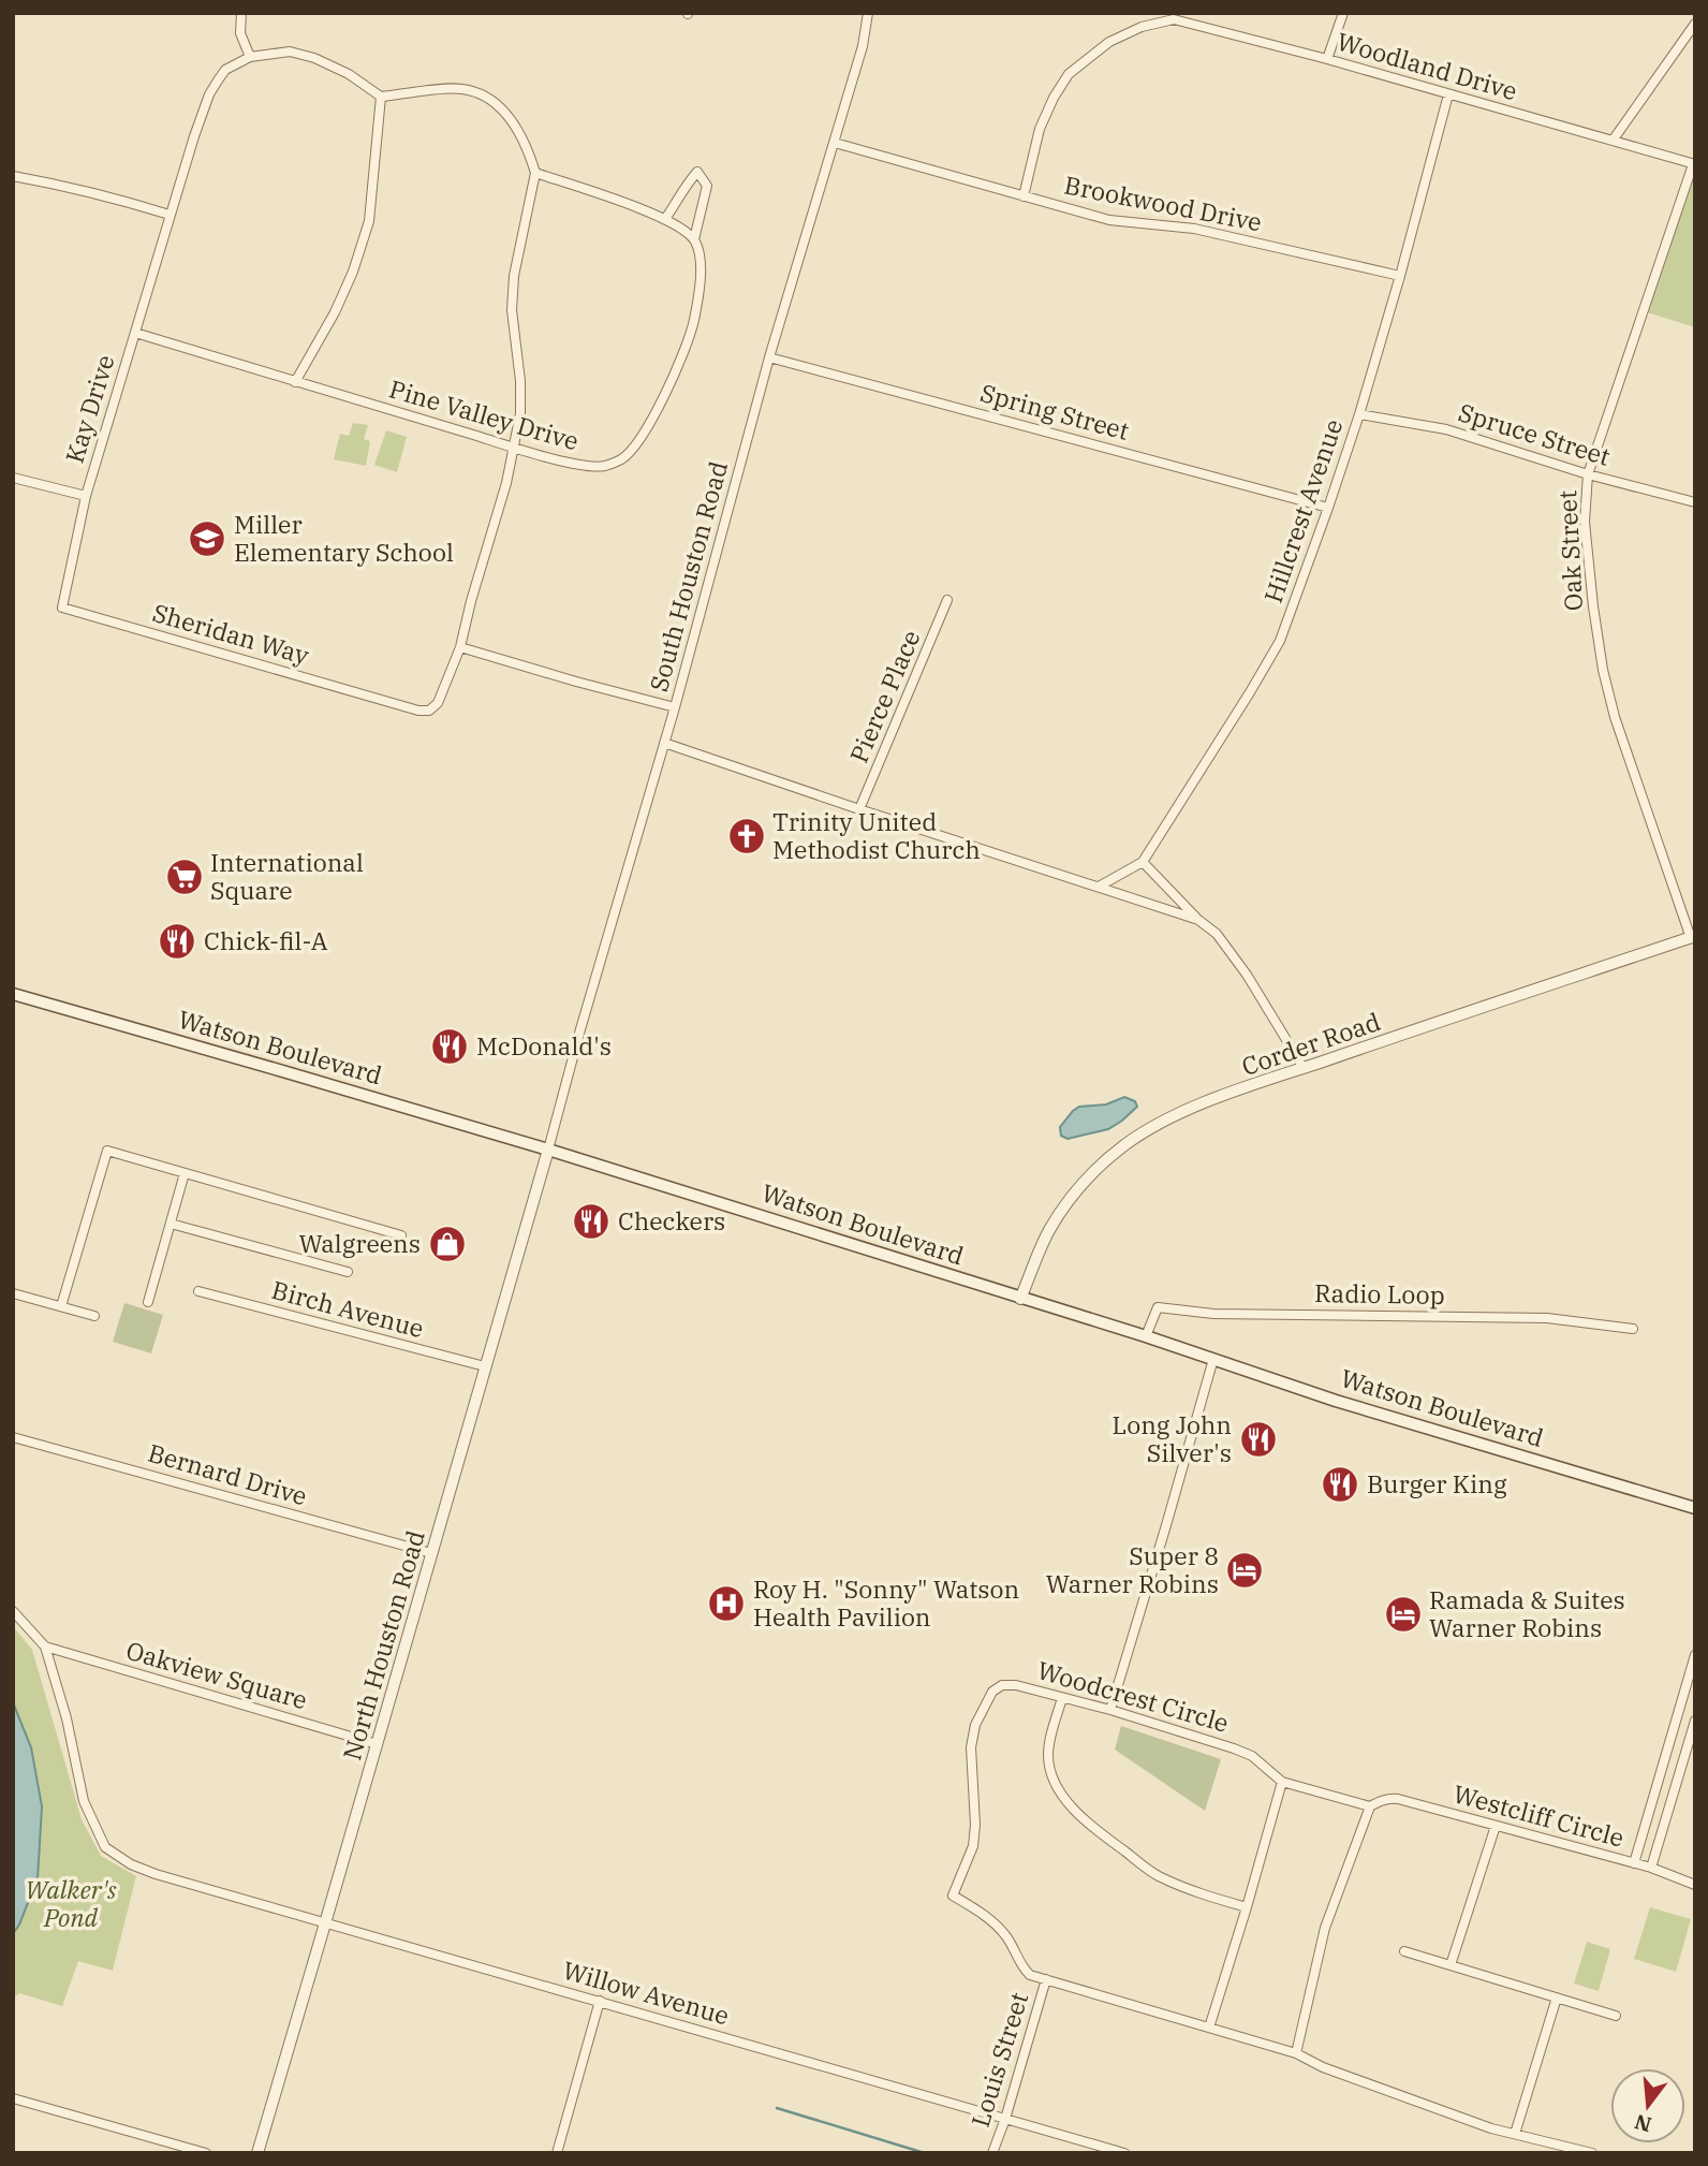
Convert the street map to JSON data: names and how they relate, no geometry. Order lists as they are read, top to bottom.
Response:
{
  "streets": {
    "main road": ["Watson Boulevard"],
    "street": [
      "Woodland Drive",
      "Brookwood Drive",
      "Kay Drive",
      "Spring Street",
      "Pine Valley Drive",
      "Spruce Street",
      "Hillcrest Avenue",
      "Oak Street",
      "South Houston Road",
      "Sheridan Way",
      "Pierce Place",
      "Corder Road",
      "Radio Loop",
      "Birch Avenue",
      "Bernard Drive",
      "North Houston Road",
      "Oakview Square",
      "Woodcrest Circle",
      "Westcliff Circle",
      "Willow Avenue",
      "Louis Street"
    ]
  },
  "crossings": [
    ["Woodland Drive", "Brookwood Drive"],
    ["Woodland Drive", "Hillcrest Avenue"],
    ["Woodland Drive", "Oak Street"],
    ["Brookwood Drive", "Hillcrest Avenue"],
    ["Brookwood Drive", "South Houston Road"],
    ["Kay Drive", "Pine Valley Drive"],
    ["Kay Drive", "Sheridan Way"],
    ["Spring Street", "Hillcrest Avenue"],
    ["Spring Street", "South Houston Road"],
    ["Pine Valley Drive", "Sheridan Way"],
    ["Spruce Street", "Hillcrest Avenue"],
    ["Spruce Street", "Oak Street"],
    ["Oak Street", "Corder Road"],
    ["South Houston Road", "Watson Boulevard"],
    ["South Houston Road", "North Houston Road"],
    ["Corder Road", "Watson Boulevard"],
    ["Watson Boulevard", "Radio Loop"],
    ["Watson Boulevard", "North Houston Road"],
    ["Birch Avenue", "North Houston Road"],
    ["Bernard Drive", "North Houston Road"],
    ["North Houston Road", "Oakview Square"],
    ["North Houston Road", "Willow Avenue"],
    ["Oakview Square", "Willow Avenue"],
    ["Woodcrest Circle", "Westcliff Circle"],
    ["Woodcrest Circle", "Louis Street"],
    ["Willow Avenue", "Louis Street"]
  ],
  "parks": ["Walker's Pond"],
  "places": {
    "school or university": ["Miller Elementary School"],
    "church": ["Trinity United Methodist Church"],
    "supermarket": ["International Square"],
    "restaurant": [
      "Chick-fil-A",
      "McDonald's",
      "Checkers",
      "Long John Silver's",
      "Burger King"
    ],
    "shop": ["Walgreens"],
    "hotel": ["Super 8 Warner Robins", "Ramada & Suites Warner Robins"],
    "hospital": ["Roy H. \"Sonny\" Watson Health Pavilion"]
  },
  "north": "bottom"
}
